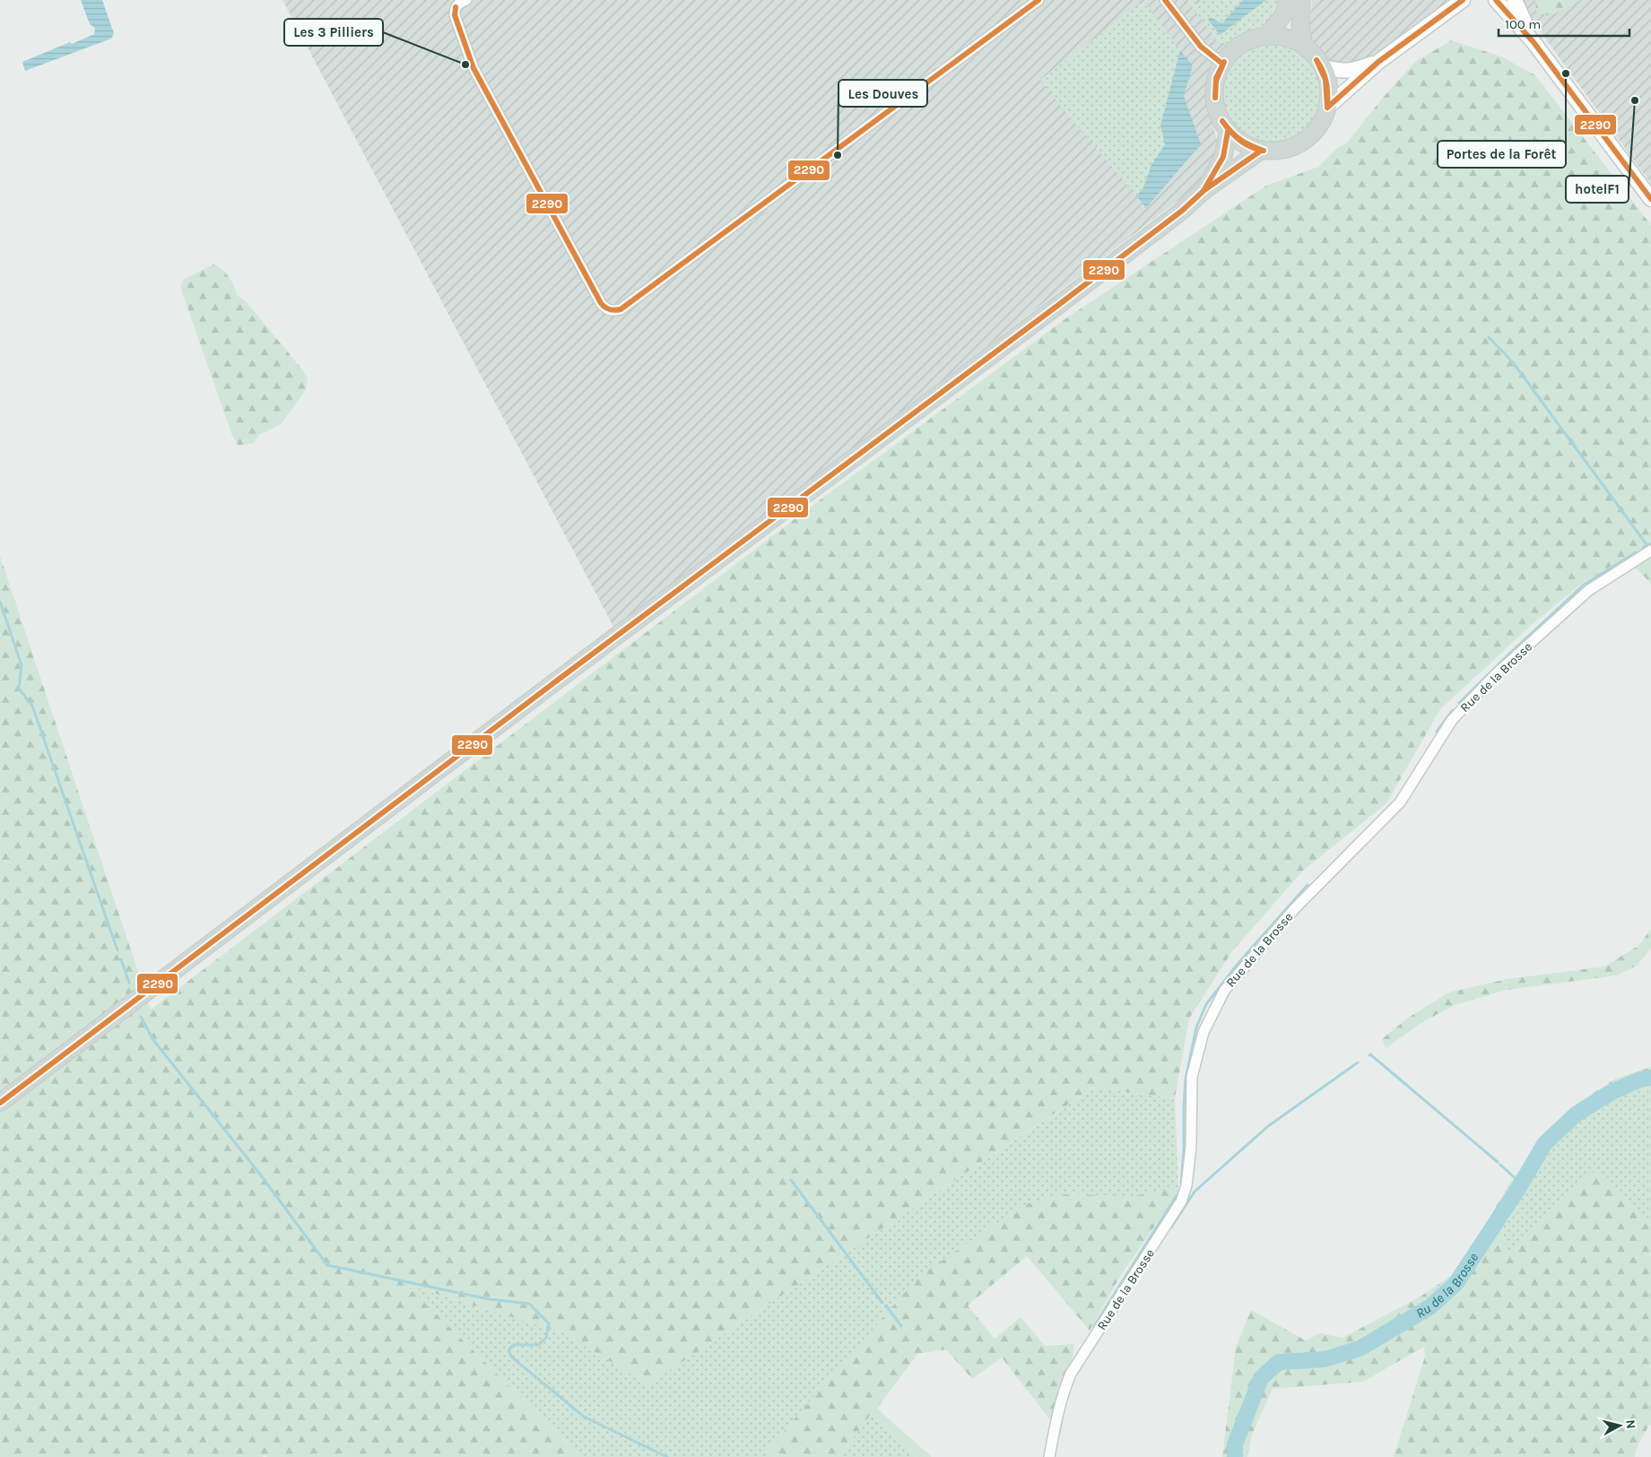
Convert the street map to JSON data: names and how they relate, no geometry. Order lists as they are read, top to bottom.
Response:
{
  "streets": {
    "street": ["Rue de la Brosse"]
  },
  "water": ["Ru de la Brosse"],
  "places": [
    "Les 3 Pilliers",
    "Portes de la Forêt",
    "hotelF1",
    "Les Douves"
  ],
  "lines": ["transit line 2290"],
  "scale_bar": "100 m",
  "north": "right"
}
